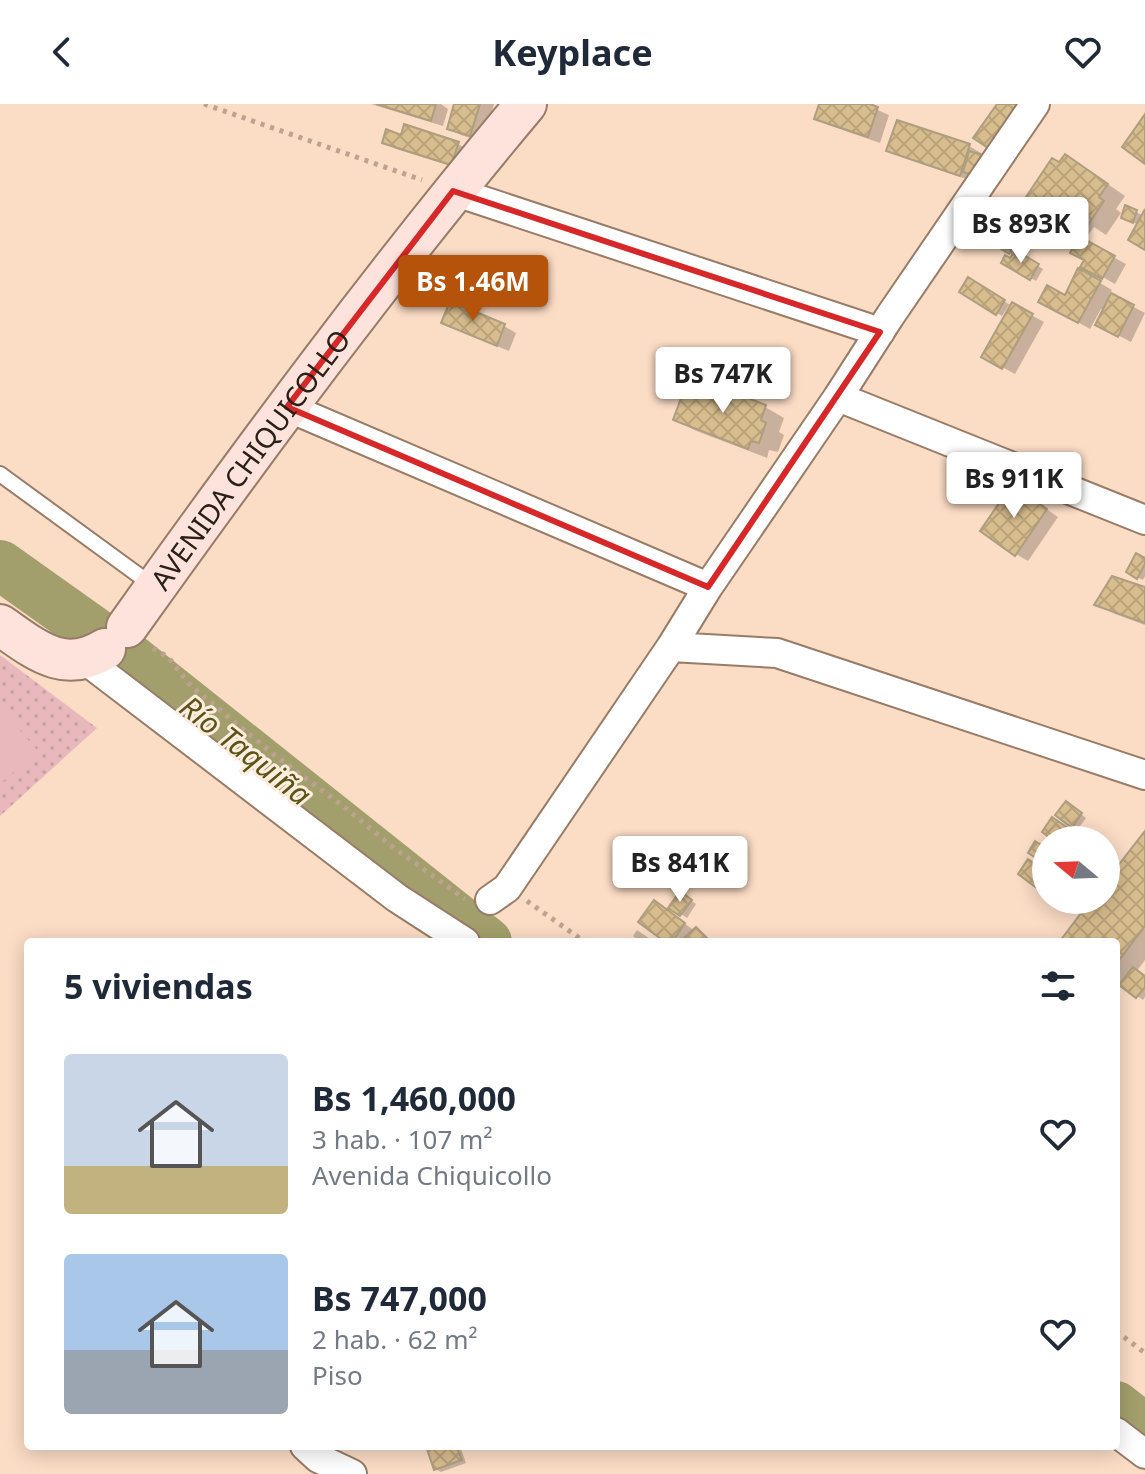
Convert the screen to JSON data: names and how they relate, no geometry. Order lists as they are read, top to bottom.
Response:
{
  "streets": {
    "main road": ["AVENIDA CHIQUICOLLO"]
  },
  "water": ["Río Taquiña"],
  "north": "left",
  "page": {
    "header": "Keyplace",
    "price": [
      "Bs 893K",
      "Bs 1.46M",
      "Bs 747K",
      "Bs 911K",
      "Bs 841K"
    ],
    "heading": "5 viviendas",
    "list": [
      {
        "name": "Bs 1,460,000",
        "note": "3 hab. · 107 m² · Avenida Chiquicollo"
      },
      {
        "name": "Bs 747,000",
        "note": "2 hab. · 62 m² · Piso"
      }
    ]
  }
}
